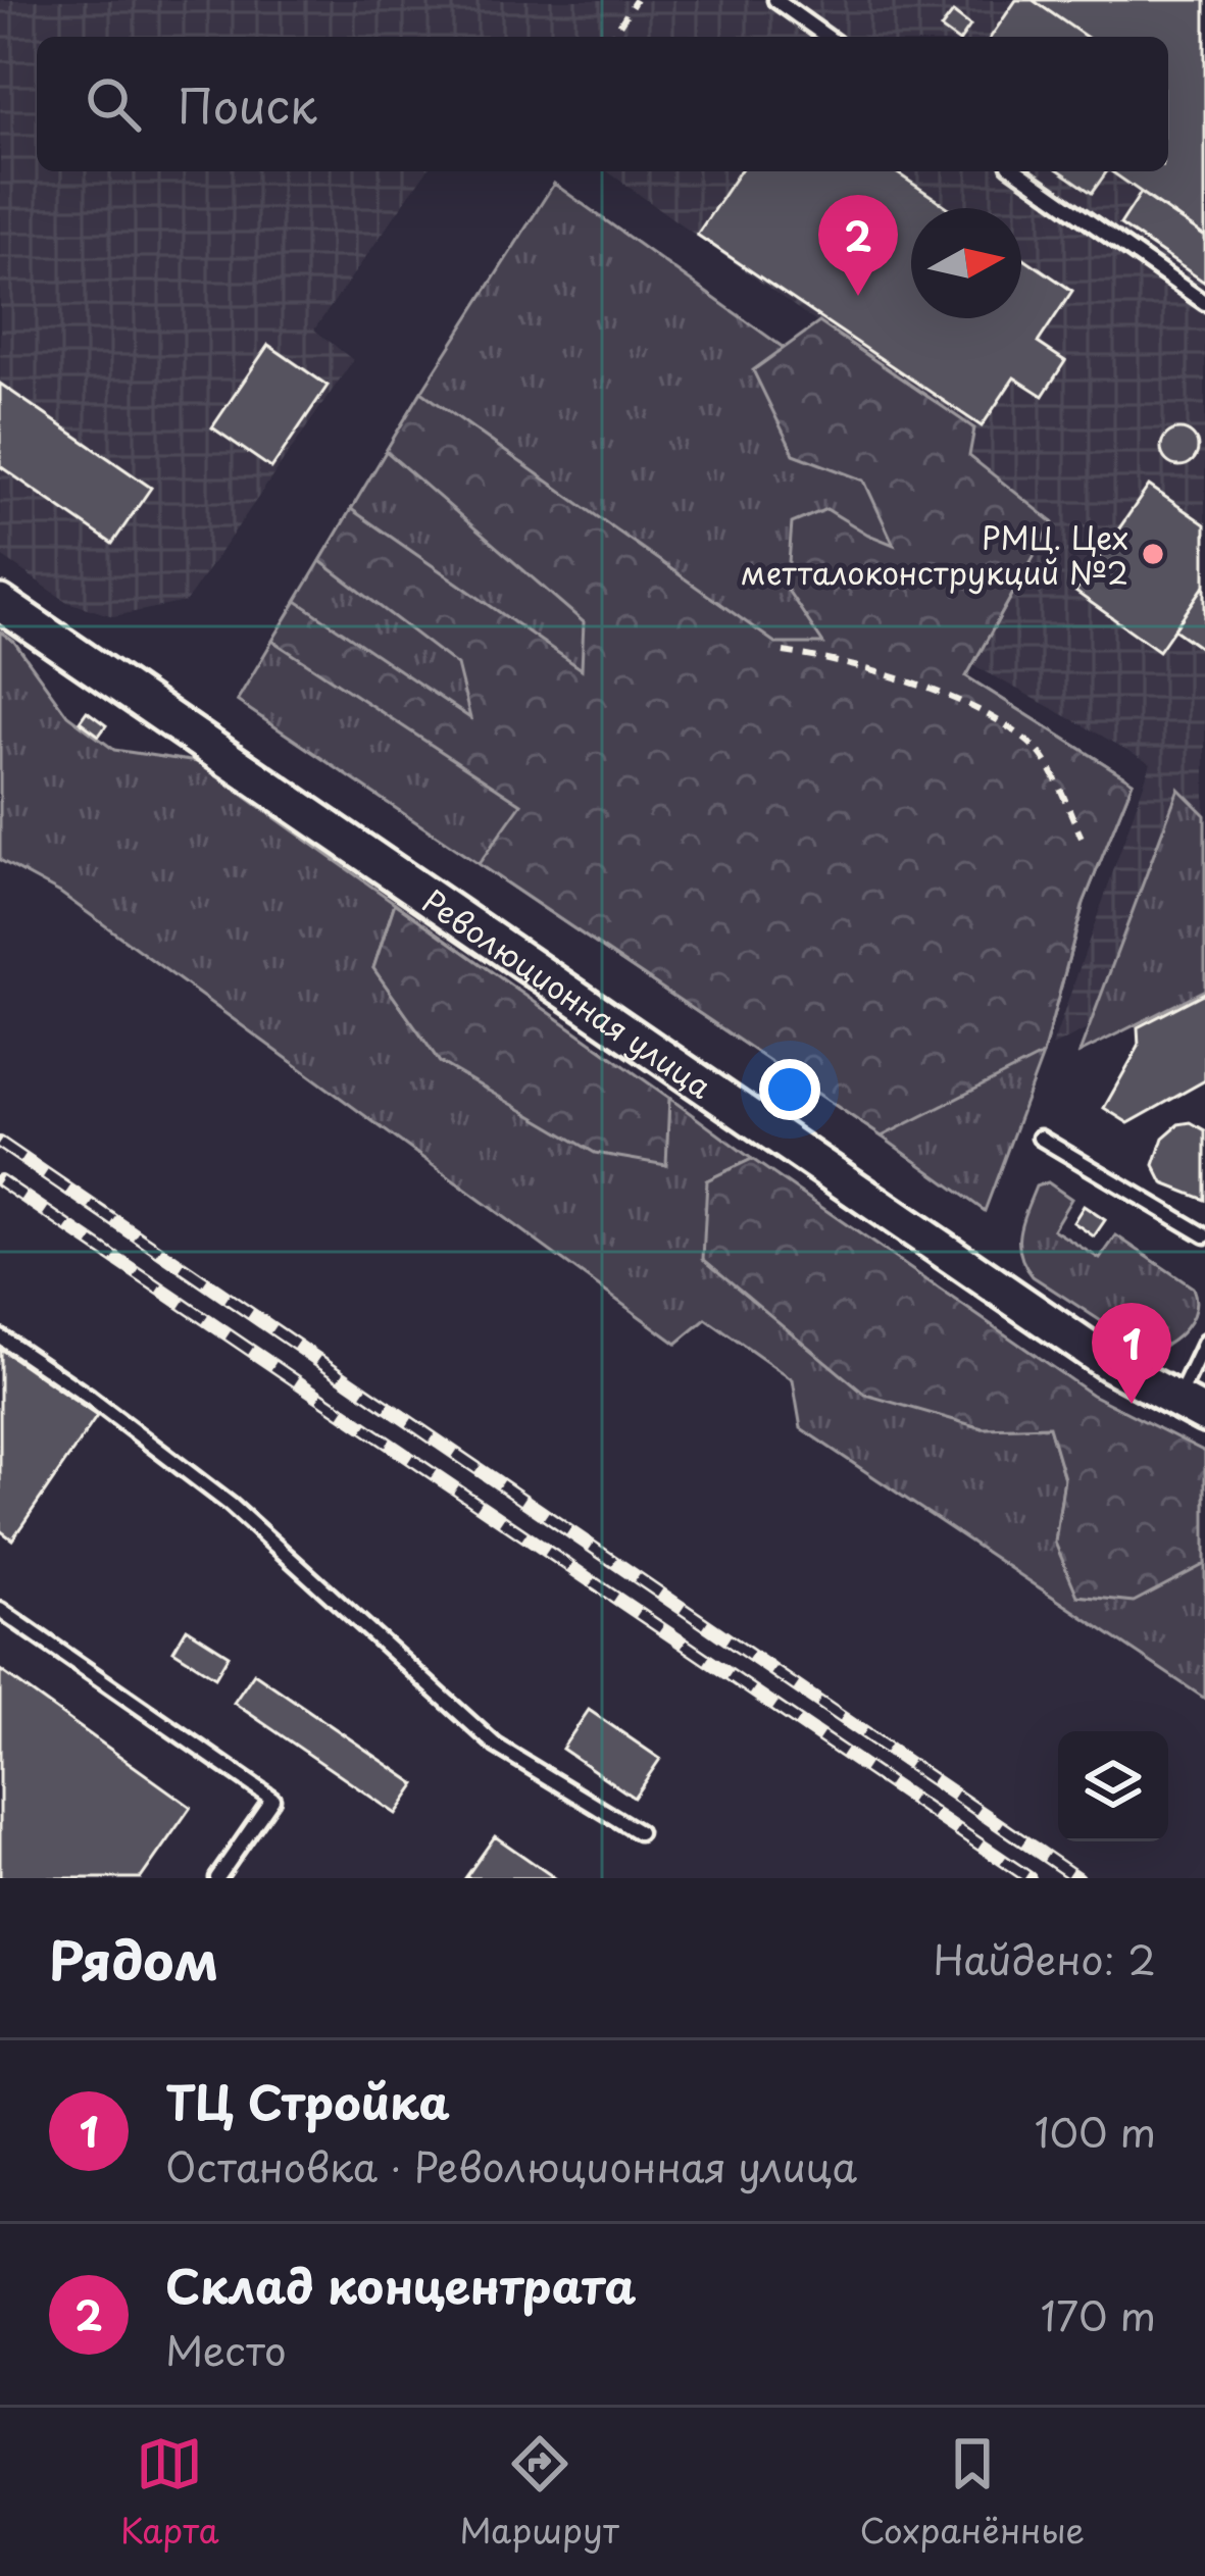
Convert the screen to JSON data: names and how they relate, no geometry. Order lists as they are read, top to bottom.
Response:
{
  "streets": {
    "street": ["Революционная улица"]
  },
  "places": ["РМЦ. Цех метталоконструкций №2"],
  "north": "right",
  "page": {
    "search": "Поиск",
    "pins": ["2", "1"],
    "heading": ["Рядом", "Найдено: 2"],
    "list": [
      {
        "mark": "1",
        "name": "ТЦ Стройка",
        "note": "Остановка · Революционная улица",
        "value": "100 m"
      },
      {
        "mark": "2",
        "name": "Склад концентрата",
        "note": "Место",
        "value": "170 m"
      }
    ],
    "nav": ["Карта", "Маршрут", "Сохранённые"]
  }
}
